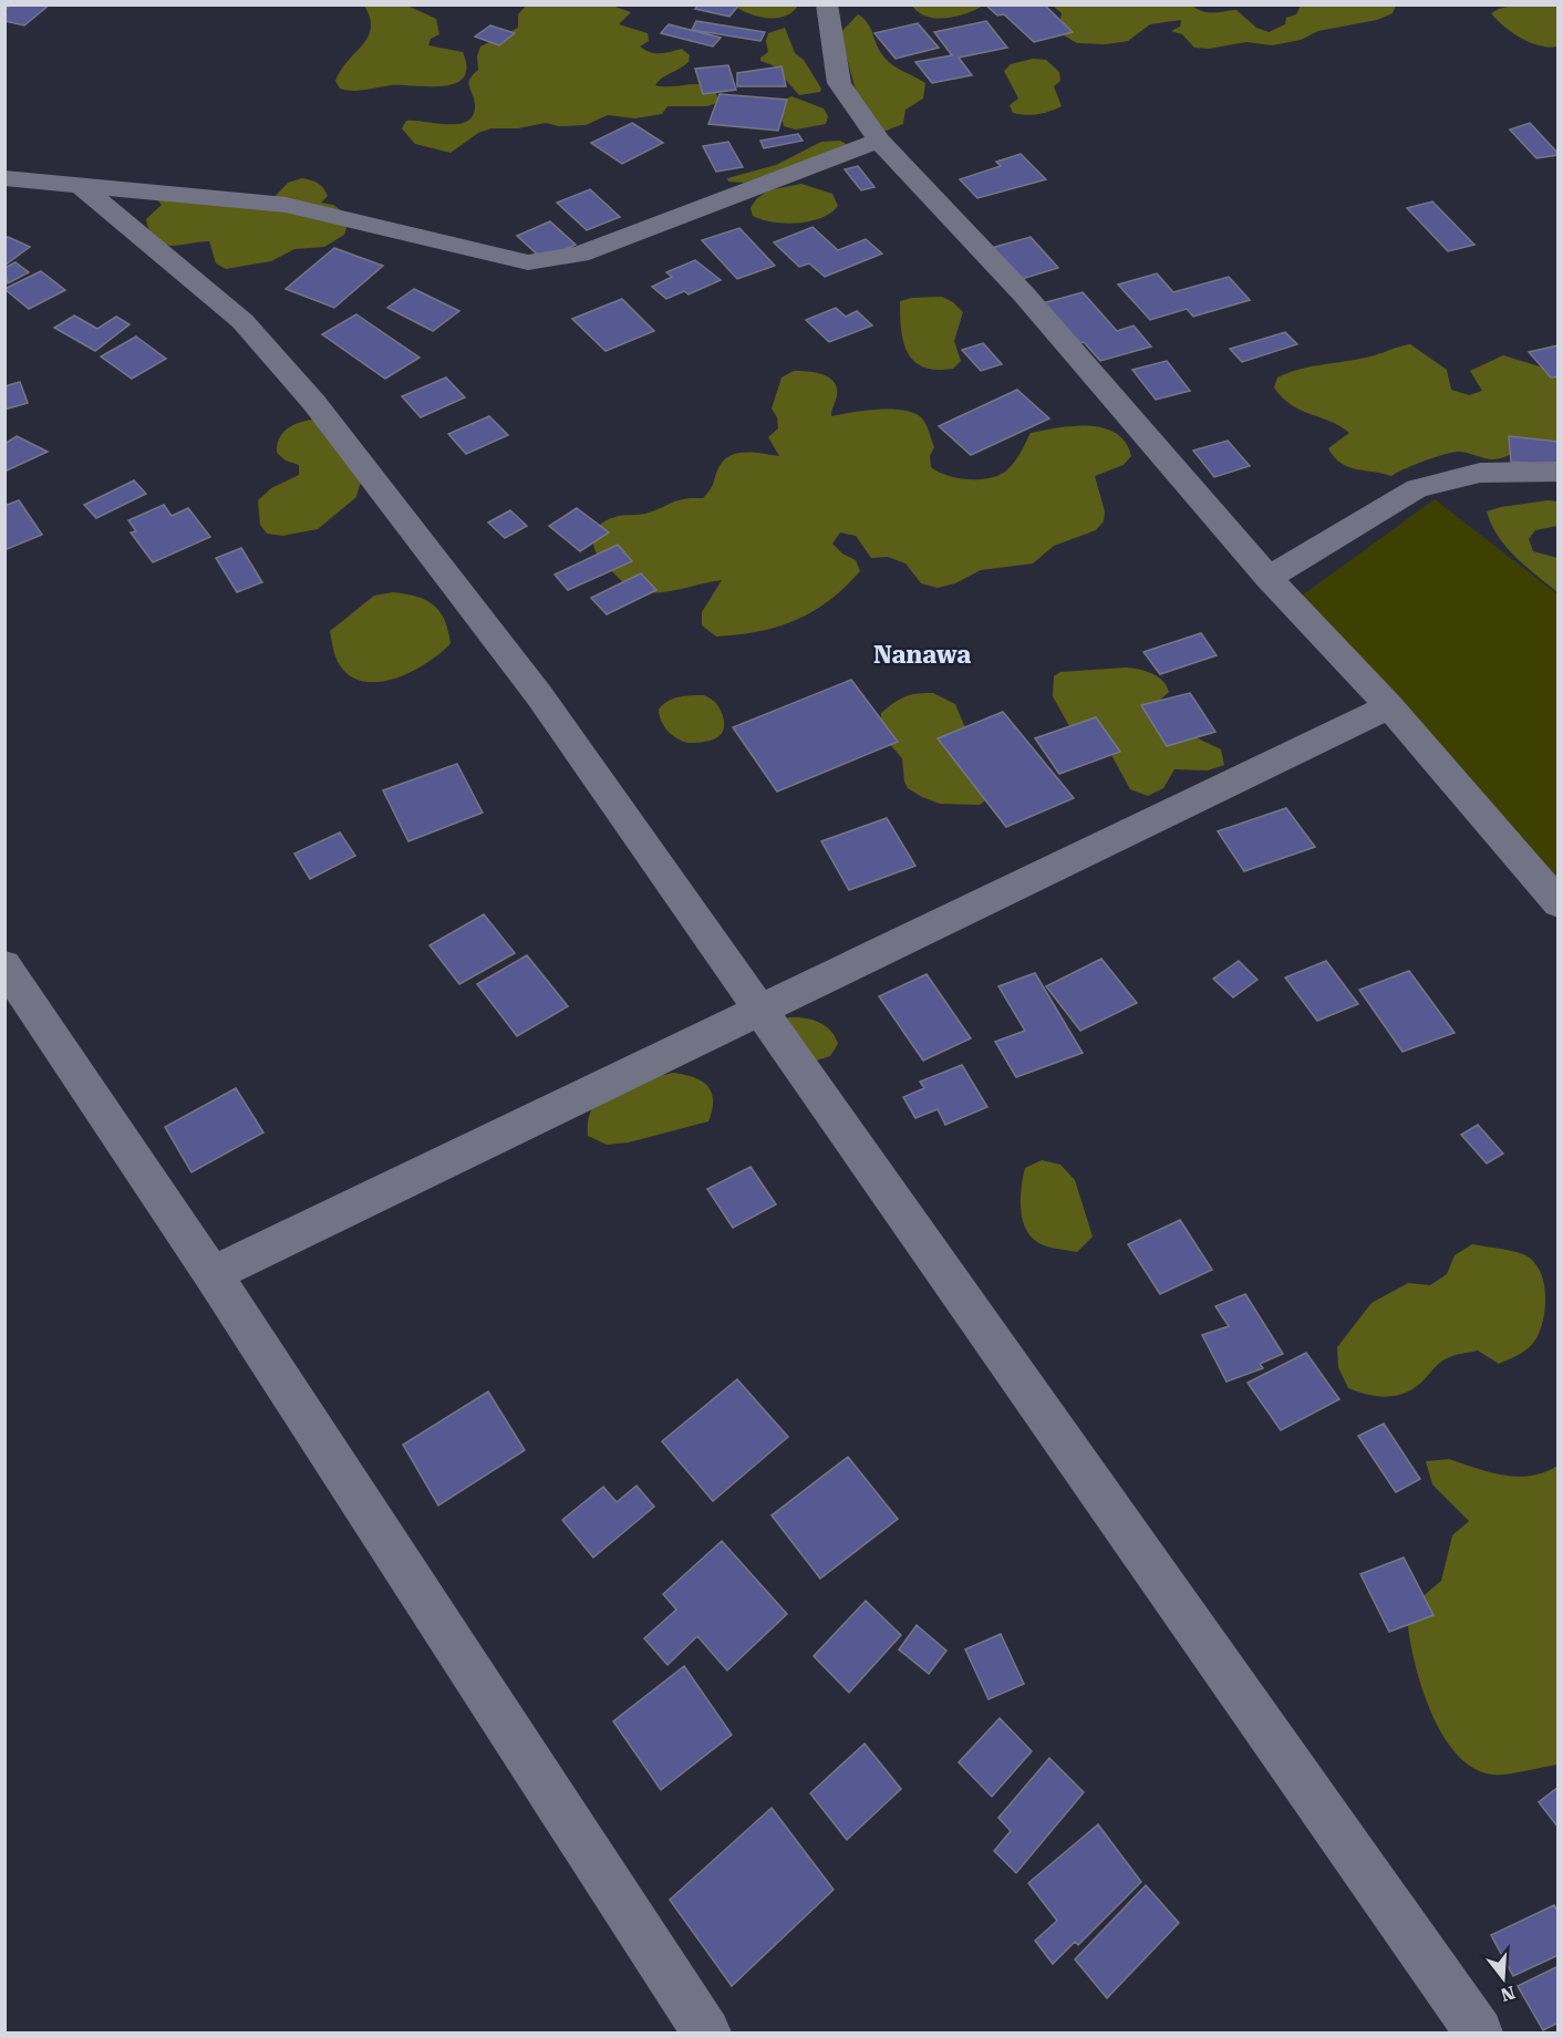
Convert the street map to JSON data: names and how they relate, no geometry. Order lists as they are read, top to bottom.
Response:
{
  "districts": ["Nanawa"],
  "north": "bottom"
}
